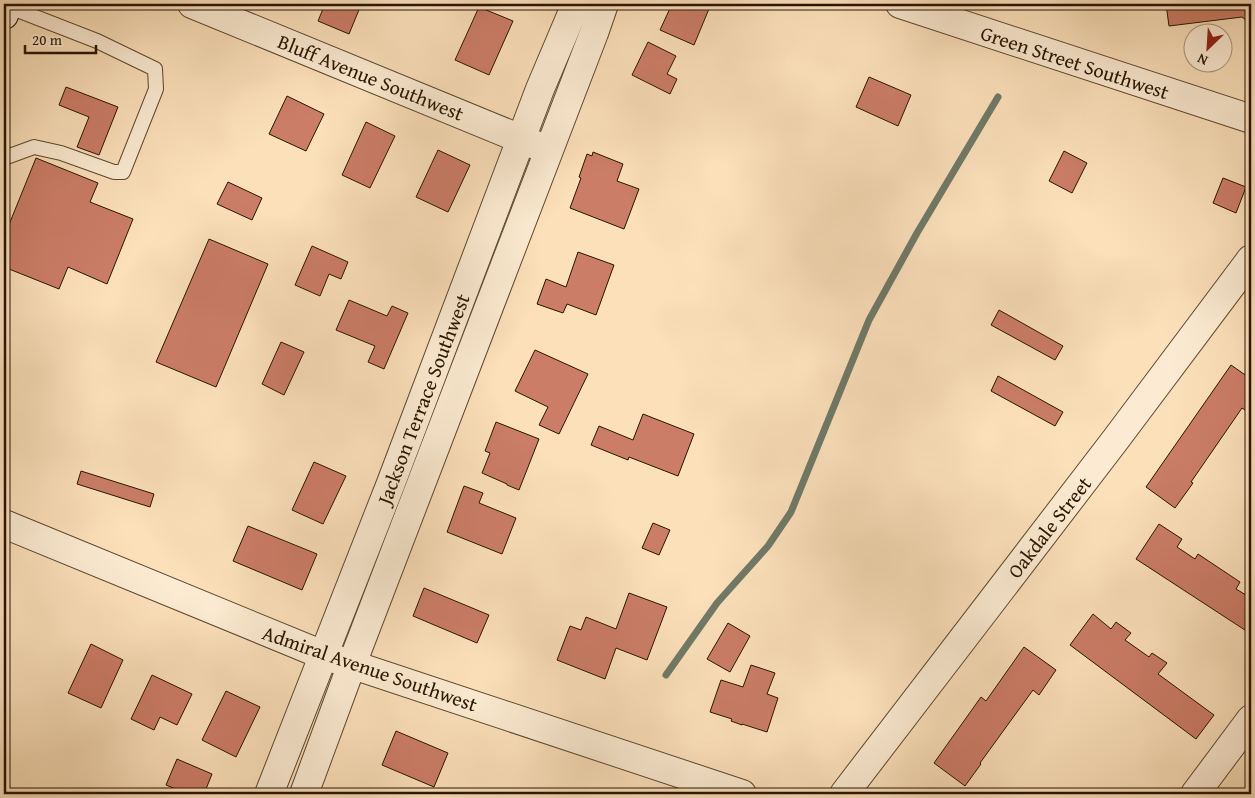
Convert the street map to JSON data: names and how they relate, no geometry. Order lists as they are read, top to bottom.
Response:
{
  "streets": {
    "street": [
      "Green Street Southwest",
      "Bluff Avenue Southwest",
      "Jackson Terrace Southwest",
      "Oakdale Street",
      "Admiral Avenue Southwest"
    ]
  },
  "crossings": [
    ["Bluff Avenue Southwest", "Jackson Terrace Southwest"],
    ["Jackson Terrace Southwest", "Admiral Avenue Southwest"]
  ],
  "scale_bar": "20 m",
  "north": "bottom left"
}
